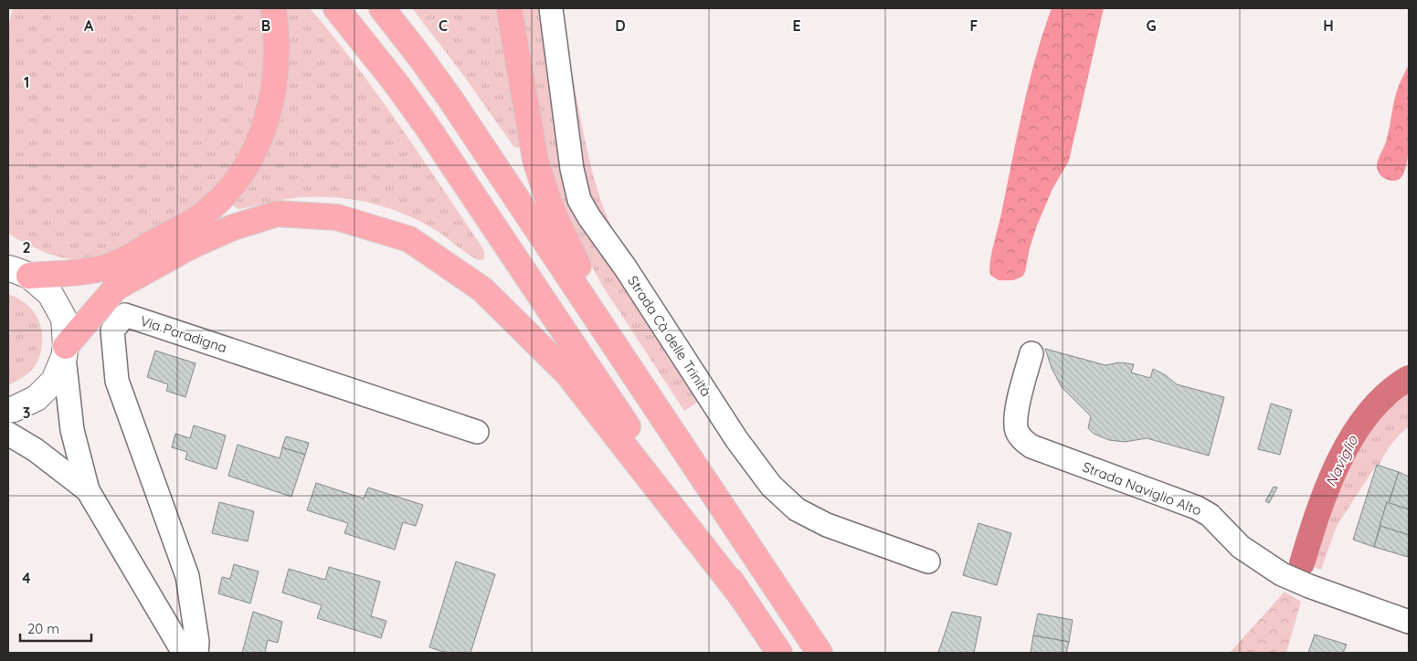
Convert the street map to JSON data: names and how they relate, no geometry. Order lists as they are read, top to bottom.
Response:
{
  "streets": {
    "street": ["Via Paradigna", "Strada Cà delle Trinità", "Strada Naviglio Alto"]
  },
  "water": ["Naviglio"],
  "scale_bar": "20 m",
  "grid": {
    "columns": [
      "A",
      "B",
      "C",
      "D",
      "E",
      "F",
      "G",
      "H"
    ],
    "rows": [
      "1",
      "2",
      "3",
      "4"
    ]
  }
}
